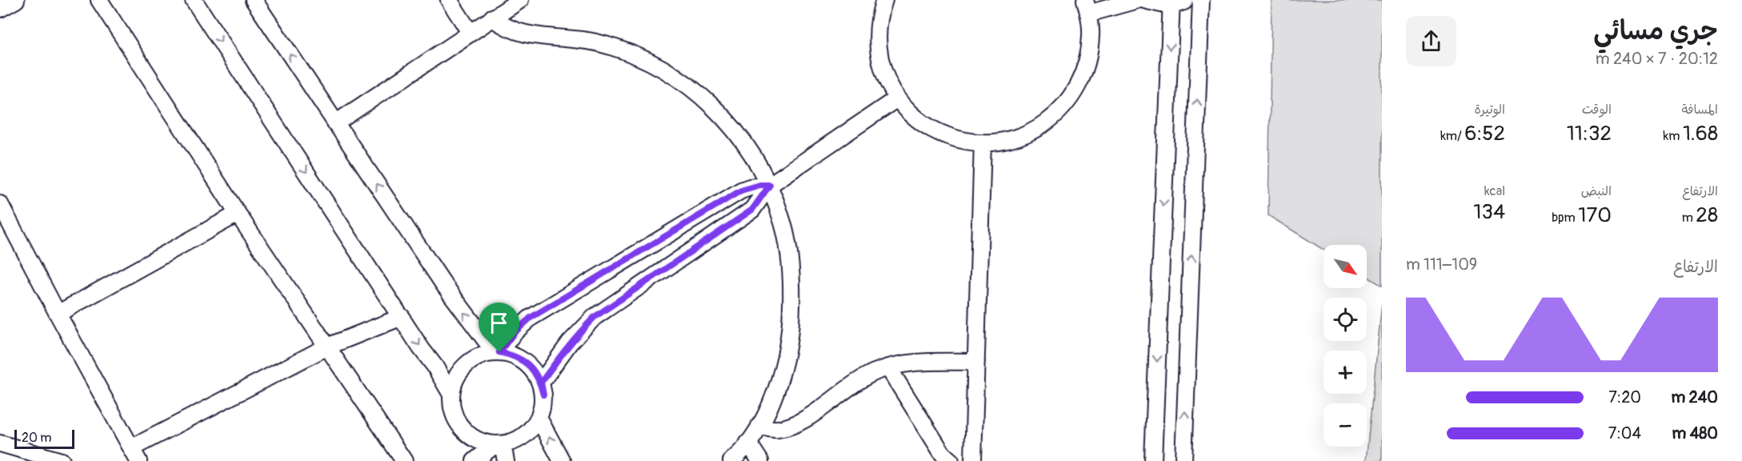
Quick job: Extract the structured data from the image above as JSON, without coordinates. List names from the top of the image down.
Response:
{
  "scale_bar": "20 m",
  "north": "bottom right",
  "page": {
    "heading": ["جري مسائي", "20:12 · 7 × 240 m"],
    "stats": [
      ["المسافة", "1.68 km"],
      ["الوقت", "11:32"],
      ["الوتيرة", "6:52 /km"],
      ["الارتفاع", "28 m"],
      ["النبض", "170 bpm"],
      ["kcal", "134"]
    ],
    "chart": ["الارتفاع", "109–111 m"],
    "map_buttons": ["+", "−"],
    "list": [
      {
        "name": "240 m",
        "note": "7:20"
      },
      {
        "name": "480 m",
        "note": "7:04"
      }
    ],
    "scale": "20 m"
  }
}
